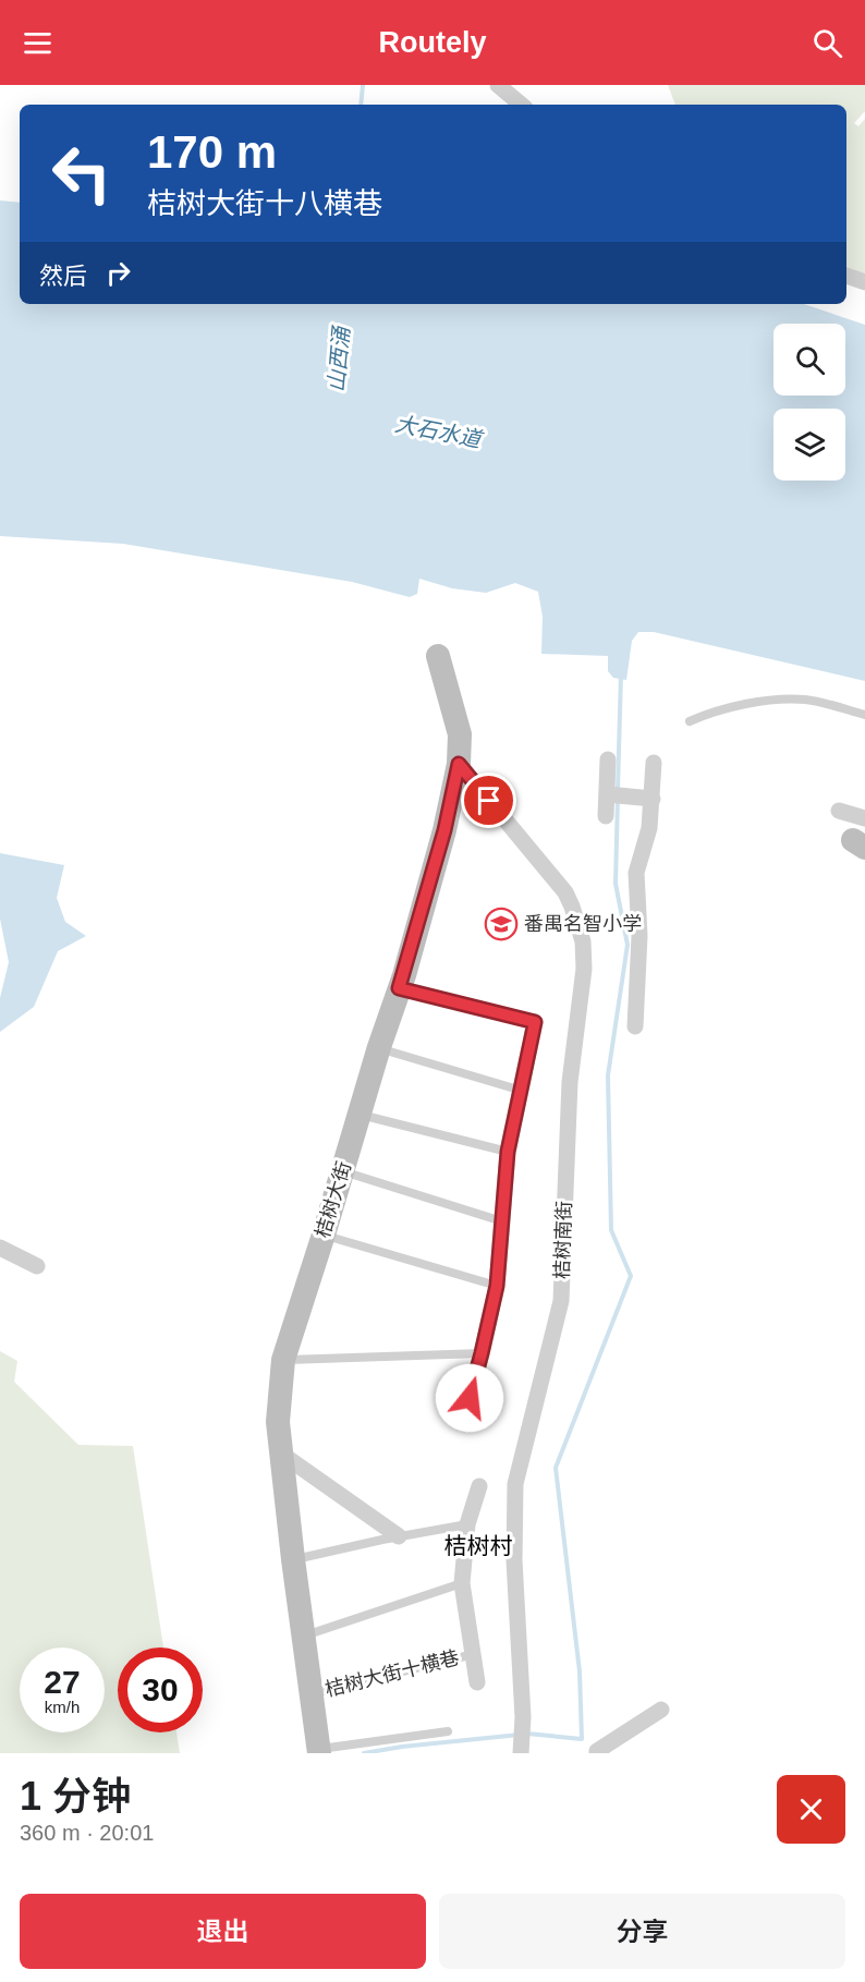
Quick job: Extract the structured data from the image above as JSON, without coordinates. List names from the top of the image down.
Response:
{
  "streets": {
    "street": ["桔树大街", "桔树南街"],
    "lane": ["桔树大街十横巷"]
  },
  "crossings": [
    ["桔树大街", "桔树南街"],
    ["桔树大街", "桔树大街十横巷"]
  ],
  "districts": ["桔树村"],
  "water": ["山西涌", "大石水道"],
  "places": {
    "school or university": ["番禺名智小学"]
  },
  "page": {
    "header": "Routely",
    "turn": ["170 m", "桔树大街十八横巷"],
    "then": "然后",
    "speed": "27 km/h",
    "limit": "30",
    "heading": ["1 分钟", "360 m · 20:01"],
    "buttons": ["退出", "分享"]
  }
}
